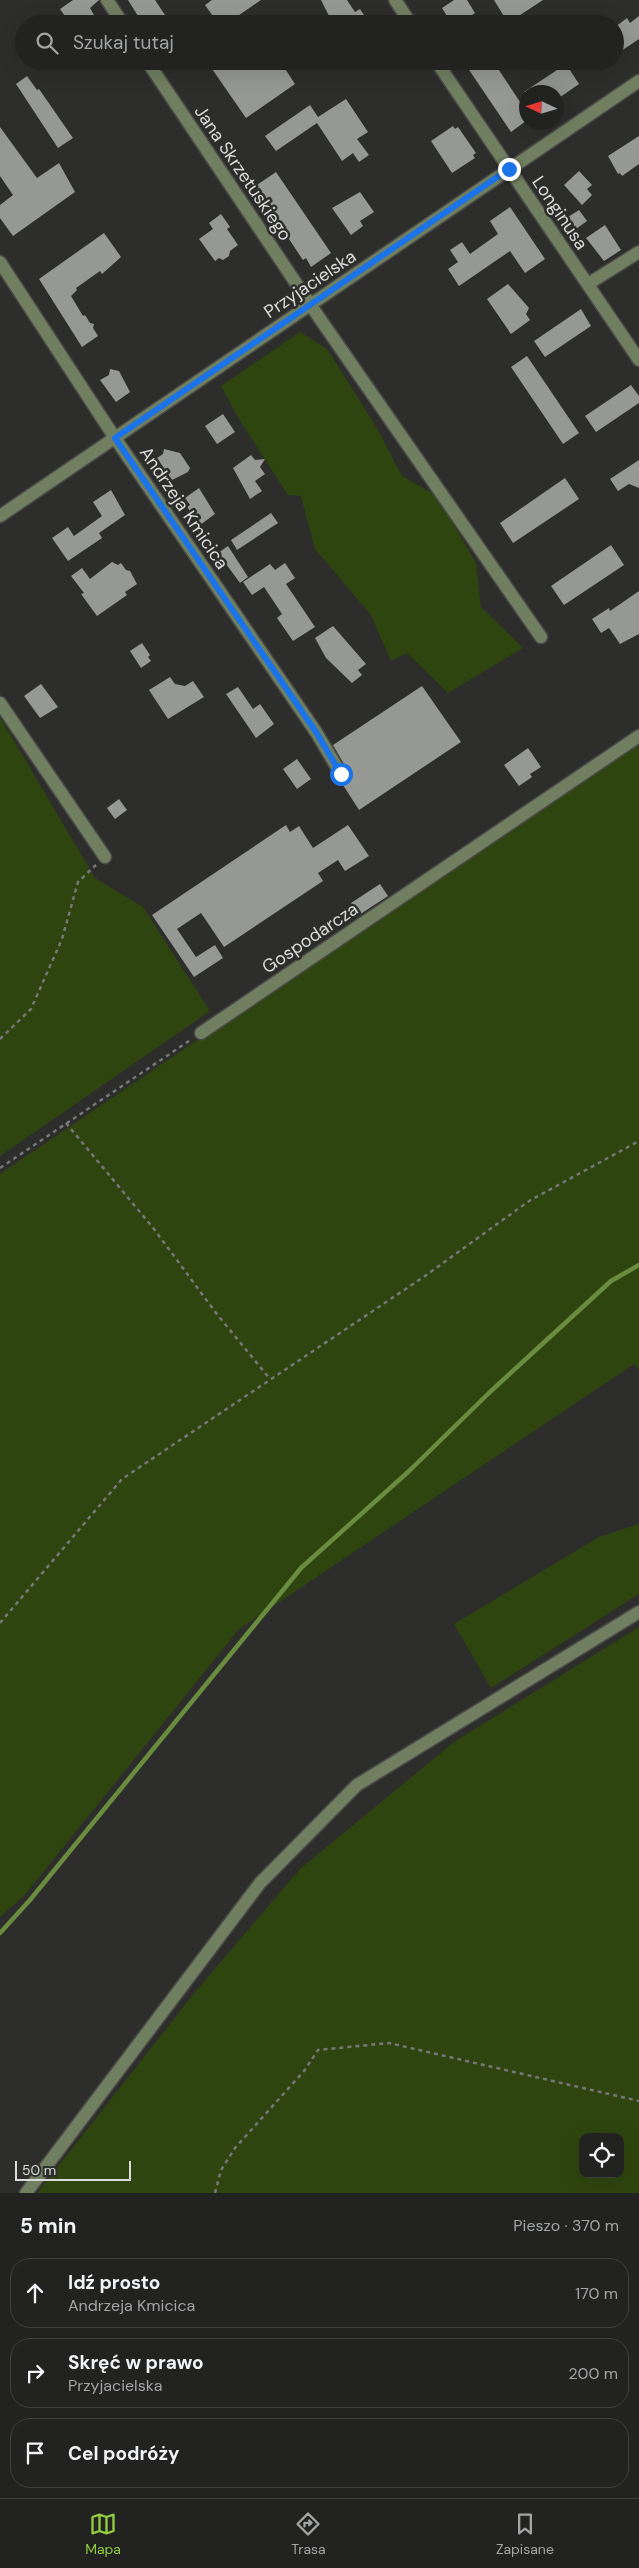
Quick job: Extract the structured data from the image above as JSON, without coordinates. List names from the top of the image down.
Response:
{
  "streets": {
    "street": [
      "Jana Skrzetuskiego",
      "Longinusa",
      "Przyjacielska",
      "Andrzeja Kmicica",
      "Gospodarcza"
    ]
  },
  "crossings": [
    ["Jana Skrzetuskiego", "Przyjacielska"],
    ["Longinusa", "Przyjacielska"],
    ["Przyjacielska", "Andrzeja Kmicica"]
  ],
  "scale_bar": "50 m",
  "north": "left",
  "page": {
    "search": "Szukaj tutaj",
    "scale": "50 m",
    "heading": ["5 min", "Pieszo · 370 m"],
    "list": [
      ["Idź prosto", "Andrzeja Kmicica", "170 m"],
      ["Skręć w prawo", "Przyjacielska", "200 m"],
      "Cel podróży"
    ],
    "nav": ["Mapa", "Trasa", "Zapisane"]
  }
}
